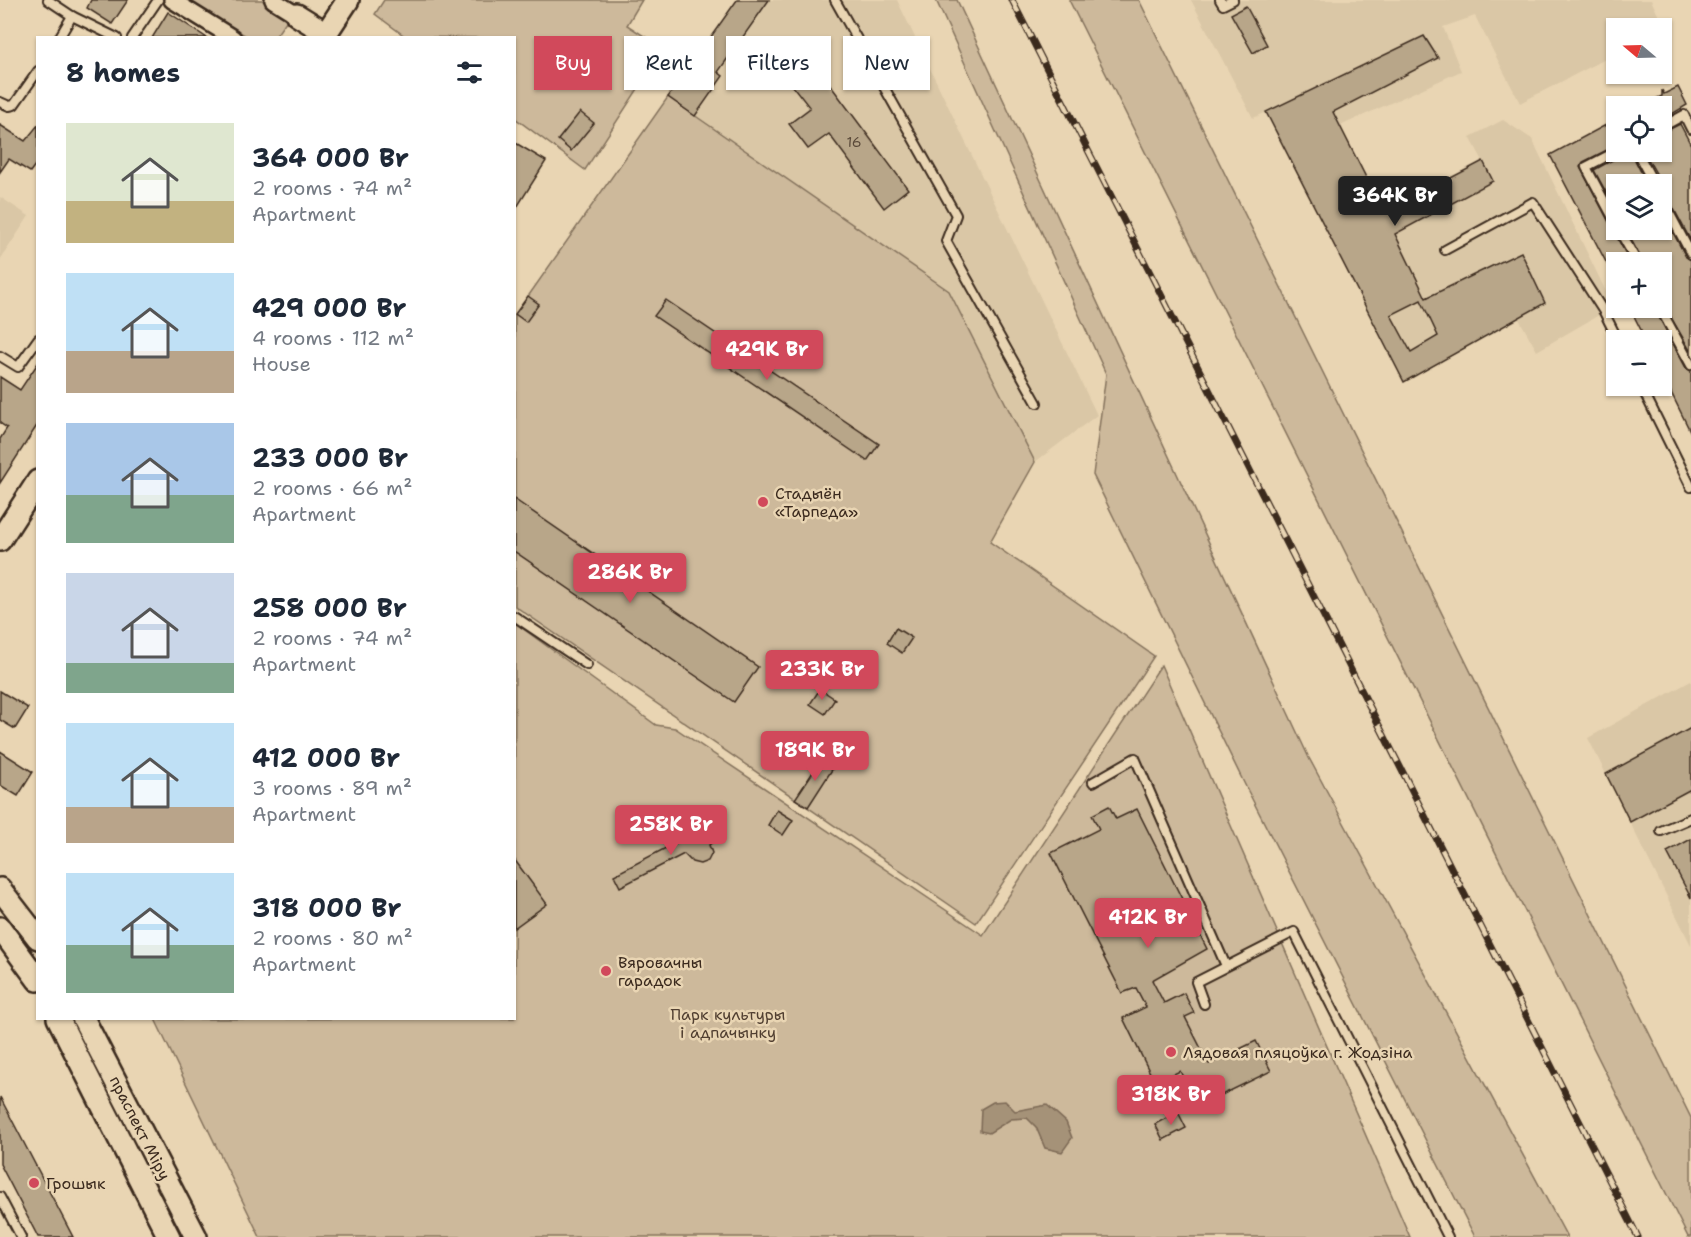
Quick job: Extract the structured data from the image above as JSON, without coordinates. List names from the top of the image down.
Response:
{
  "streets": {
    "main road": ["праспект Міру"]
  },
  "parks": ["Парк культуры і адпачынку"],
  "places": [
    "Стадыён «Тарпеда»",
    "Вяровачны гарадок",
    "Лядовая пляцоўка г. Жодзіна",
    "Грошык"
  ],
  "house_numbers": ["16"],
  "north": "left",
  "page": {
    "map_buttons": ["+", "−"],
    "chip": [
      "Buy",
      "Rent",
      "Filters",
      "New"
    ],
    "heading": "8 homes",
    "list": [
      {
        "name": "364 000 Br",
        "note": "2 rooms · 74 m² · Apartment"
      },
      {
        "name": "429 000 Br",
        "note": "4 rooms · 112 m² · House"
      },
      {
        "name": "233 000 Br",
        "note": "2 rooms · 66 m² · Apartment"
      },
      {
        "name": "258 000 Br",
        "note": "2 rooms · 74 m² · Apartment"
      },
      {
        "name": "412 000 Br",
        "note": "3 rooms · 89 m² · Apartment"
      },
      {
        "name": "318 000 Br",
        "note": "2 rooms · 80 m² · Apartment"
      }
    ],
    "price": [
      "364K Br",
      "429K Br",
      "286K Br",
      "233K Br",
      "189K Br",
      "258K Br",
      "412K Br",
      "318K Br"
    ]
  }
}
